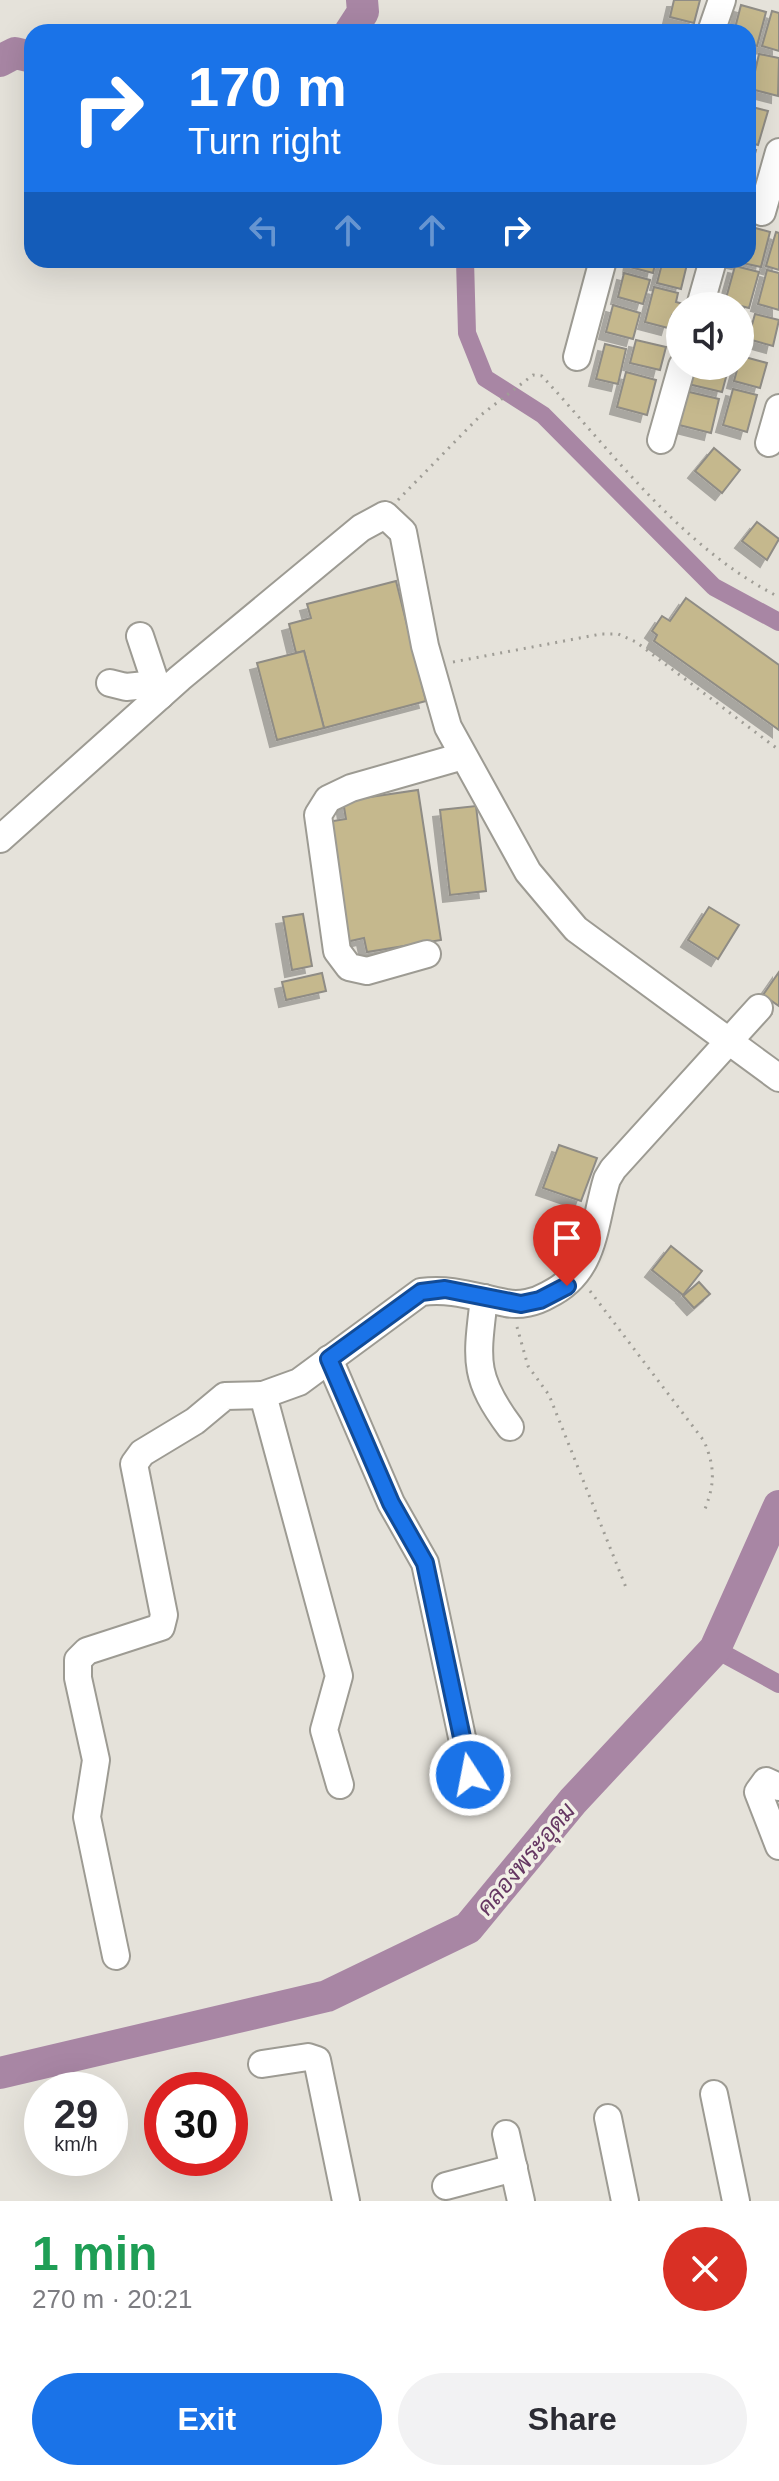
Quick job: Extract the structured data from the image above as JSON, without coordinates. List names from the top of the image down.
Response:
{
  "water": ["คลองพระอุดม"],
  "page": {
    "turn": ["170 m", "Turn right"],
    "speed": "29 km/h",
    "limit": "30",
    "heading": ["1 min", "270 m · 20:21"],
    "buttons": ["Exit", "Share"]
  }
}
